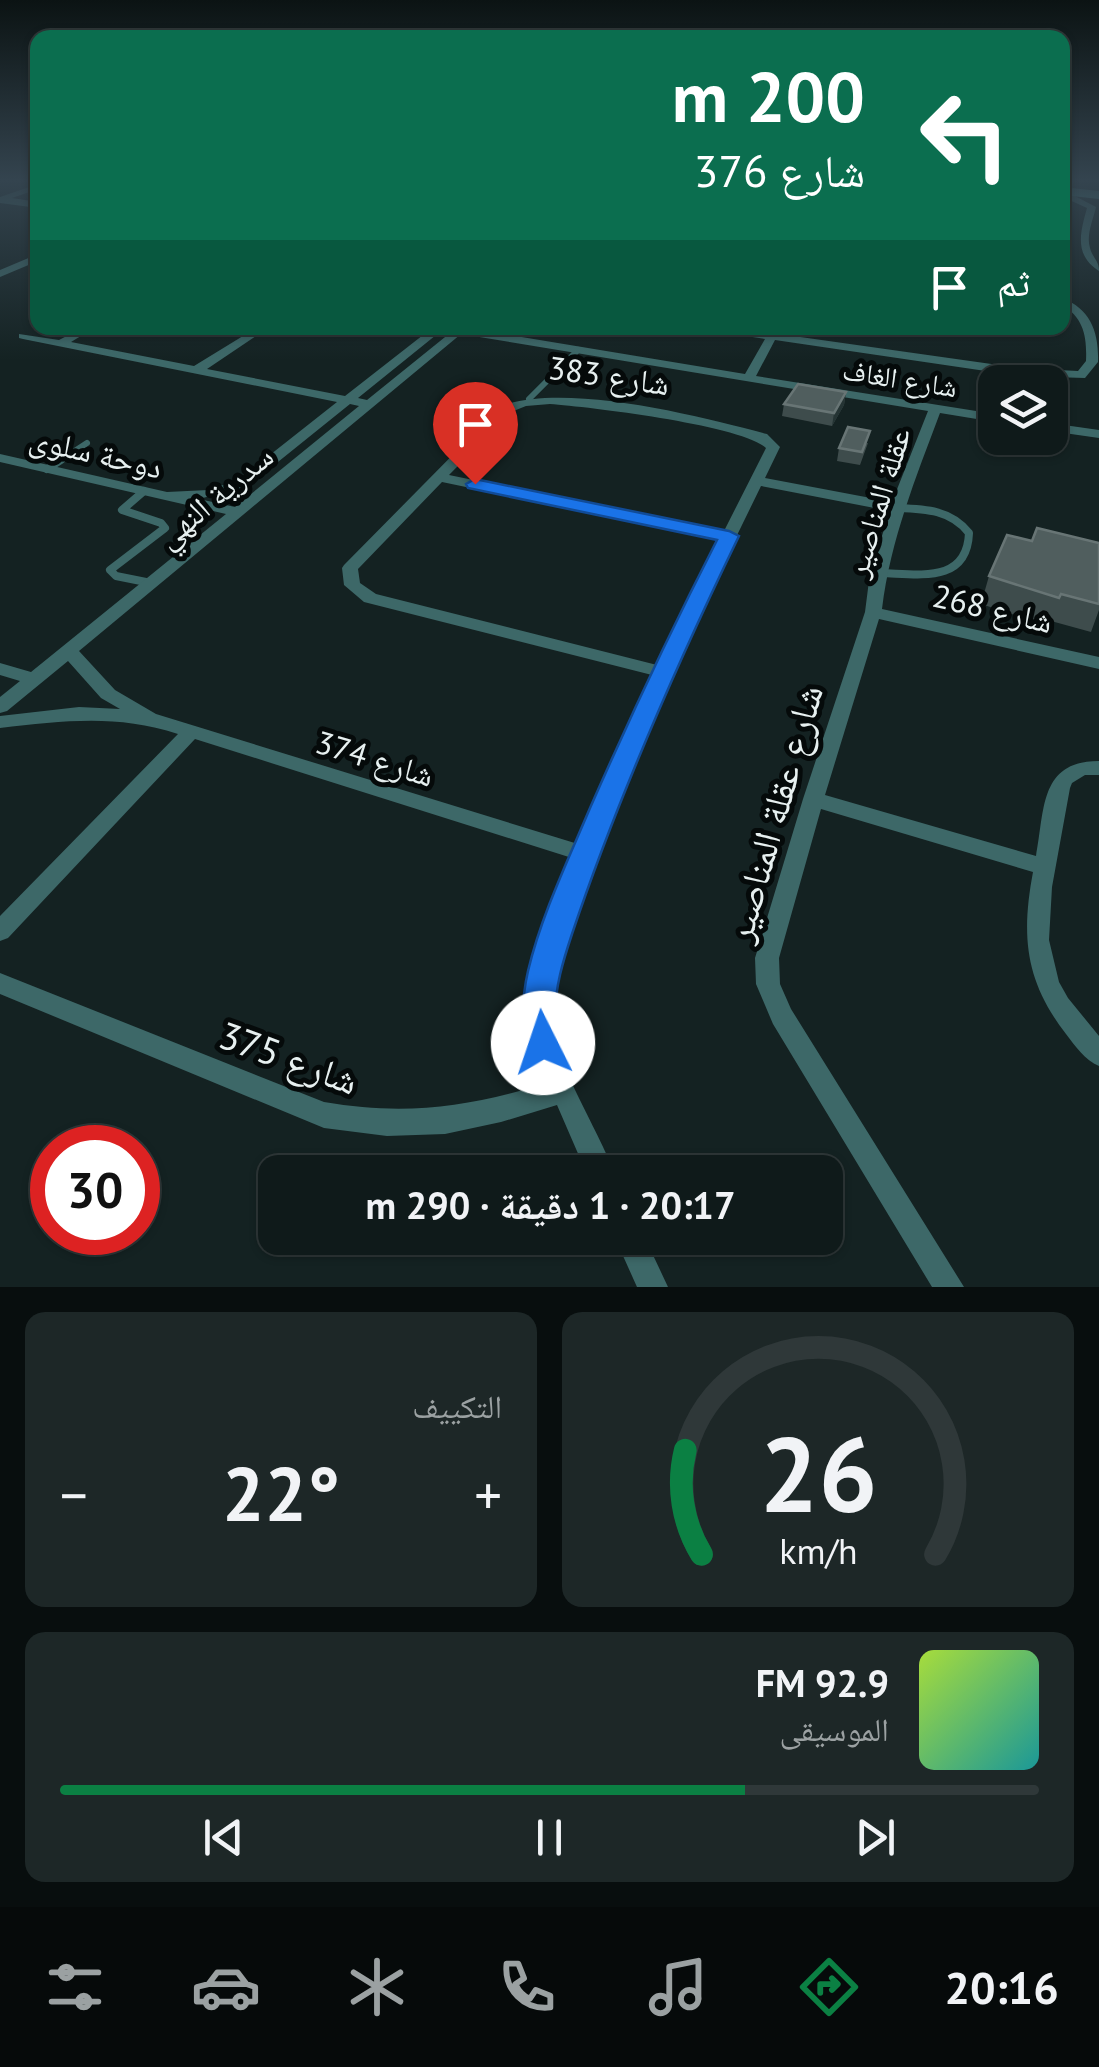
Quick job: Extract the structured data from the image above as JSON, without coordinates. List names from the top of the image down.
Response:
{
  "streets": {
    "street": [
      "شارع 383",
      "شارع الغاف",
      "دوحة سلوى",
      "سدرية النهي",
      "عقلة المناصير",
      "شارع 268",
      "شارع 374",
      "شارع عقلة المناصير",
      "شارع 375"
    ]
  },
  "crossings": [
    ["شارع 383", "شارع 374"],
    ["شارع 383", "شارع 375"],
    ["شارع الغاف", "عقلة المناصير"],
    ["دوحة سلوى", "سدرية النهي"],
    ["سدرية النهي", "شارع 374"],
    ["عقلة المناصير", "شارع 268"],
    ["عقلة المناصير", "شارع عقلة المناصير"],
    ["شارع 268", "شارع عقلة المناصير"]
  ],
  "page": {
    "turn": ["200 m", "شارع 376"],
    "then": "ثم",
    "limit": "30",
    "trip": "20:17 · 1 دقيقة · 290 m",
    "tile": "التكييف",
    "heat": ["−", "22°", "+"],
    "song": ["92.9 FM", "الموسيقى"],
    "tabs": "20:16",
    "gauge": ["26", "km/h"]
  }
}
